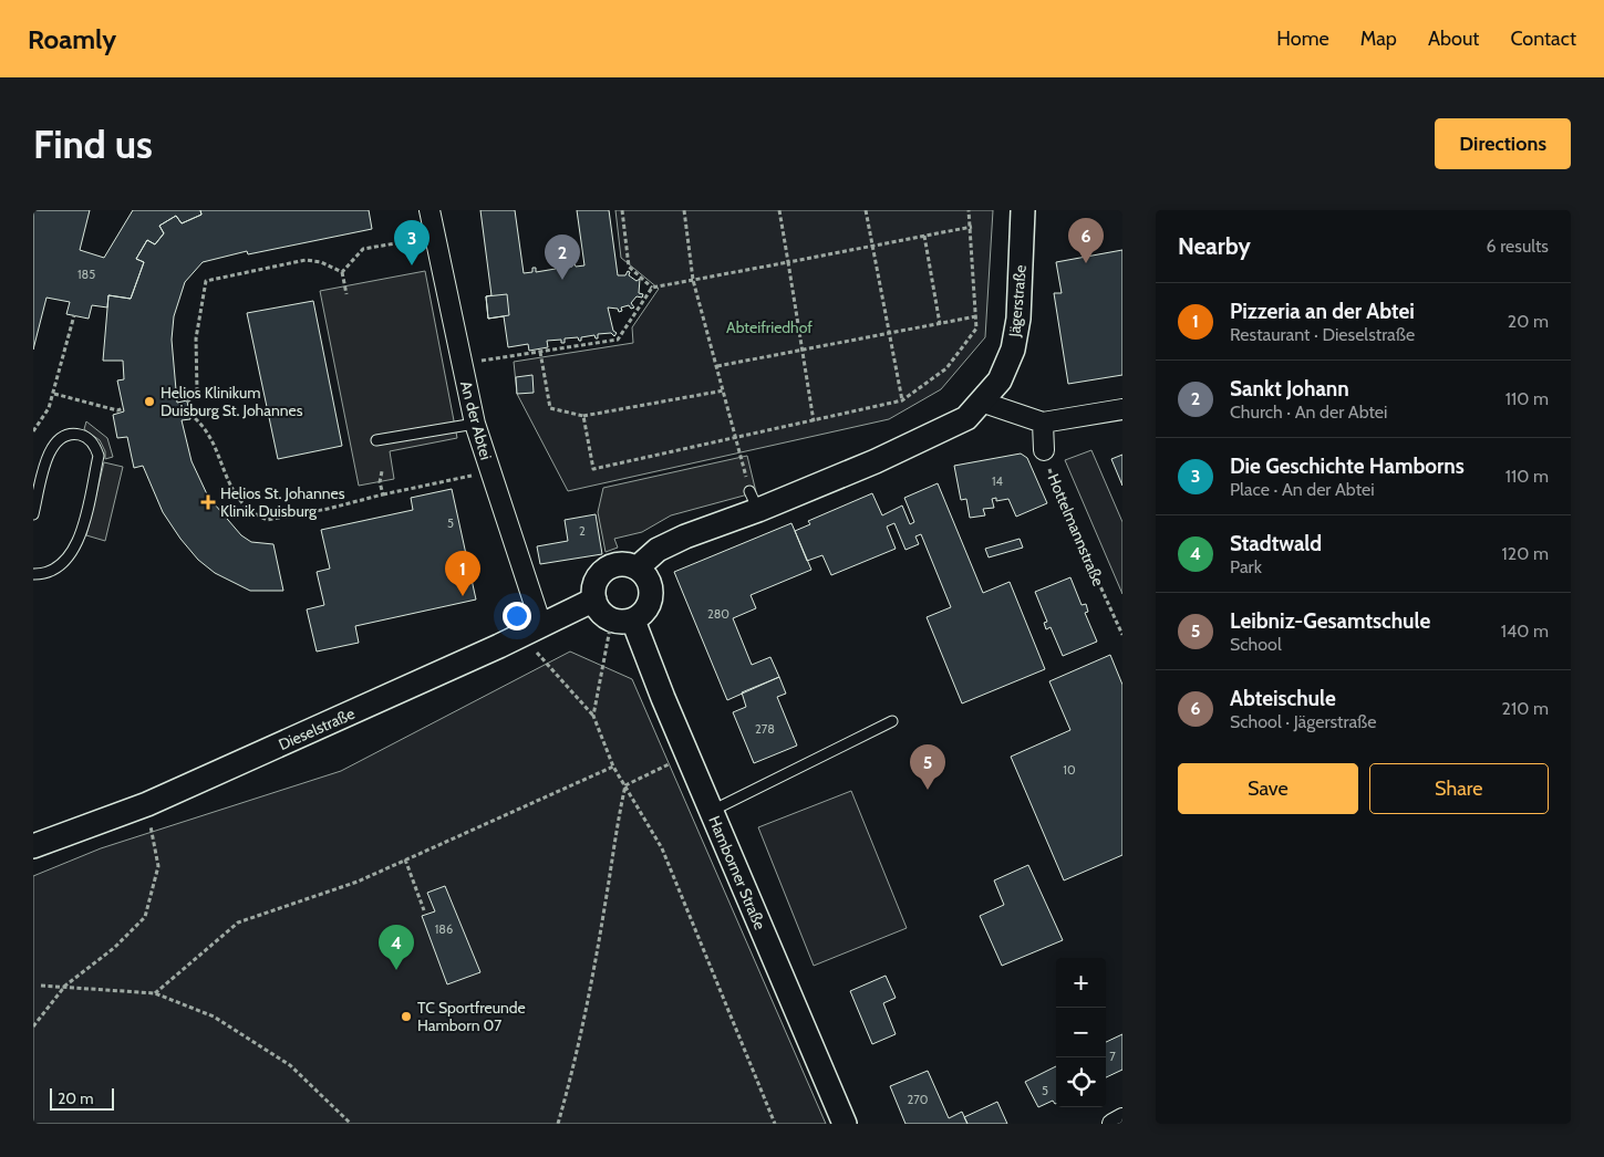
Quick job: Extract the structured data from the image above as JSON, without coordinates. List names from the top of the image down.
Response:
{
  "streets": {
    "street": [
      "Jägerstraße",
      "An der Abtei",
      "Dieselstraße",
      "Hamborner Straße"
    ],
    "path": ["Hottelmannstraße"]
  },
  "crossings": [
    ["Jägerstraße", "Dieselstraße"],
    ["Jägerstraße", "Hamborner Straße"],
    ["An der Abtei", "Dieselstraße"],
    ["Dieselstraße", "Hamborner Straße"]
  ],
  "parks": ["Abteifriedhof"],
  "places": {
    "other": ["Helios Klinikum Duisburg St. Johannes", "TC Sportfreunde Hamborn 07"],
    "health": ["Helios St. Johannes Klinik Duisburg"]
  },
  "house_numbers": [
    "185",
    "14",
    "5",
    "2",
    "280",
    "278",
    "10",
    "186",
    "7",
    "5",
    "270"
  ],
  "scale_bar": "20 m",
  "page": {
    "header": "Roamly",
    "nav": [
      "Home",
      "Map",
      "About",
      "Contact"
    ],
    "buttons": [
      "Directions",
      ["Save", "Share"]
    ],
    "title": "Find us",
    "heading": ["Nearby", "6 results"],
    "pins": [
      "6",
      "3",
      "2",
      "1",
      "5",
      "4"
    ],
    "list": [
      {
        "mark": "1",
        "name": "Pizzeria an der Abtei",
        "note": "Restaurant · Dieselstraße",
        "value": "20 m"
      },
      {
        "mark": "2",
        "name": "Sankt Johann",
        "note": "Church · An der Abtei",
        "value": "110 m"
      },
      {
        "mark": "3",
        "name": "Die Geschichte Hamborns",
        "note": "Place · An der Abtei",
        "value": "110 m"
      },
      {
        "mark": "4",
        "name": "Stadtwald",
        "note": "Park",
        "value": "120 m"
      },
      {
        "mark": "5",
        "name": "Leibniz-Gesamtschule",
        "note": "School",
        "value": "140 m"
      },
      {
        "mark": "6",
        "name": "Abteischule",
        "note": "School · Jägerstraße",
        "value": "210 m"
      }
    ],
    "map_buttons": ["+", "−"],
    "scale": "20 m"
  }
}
